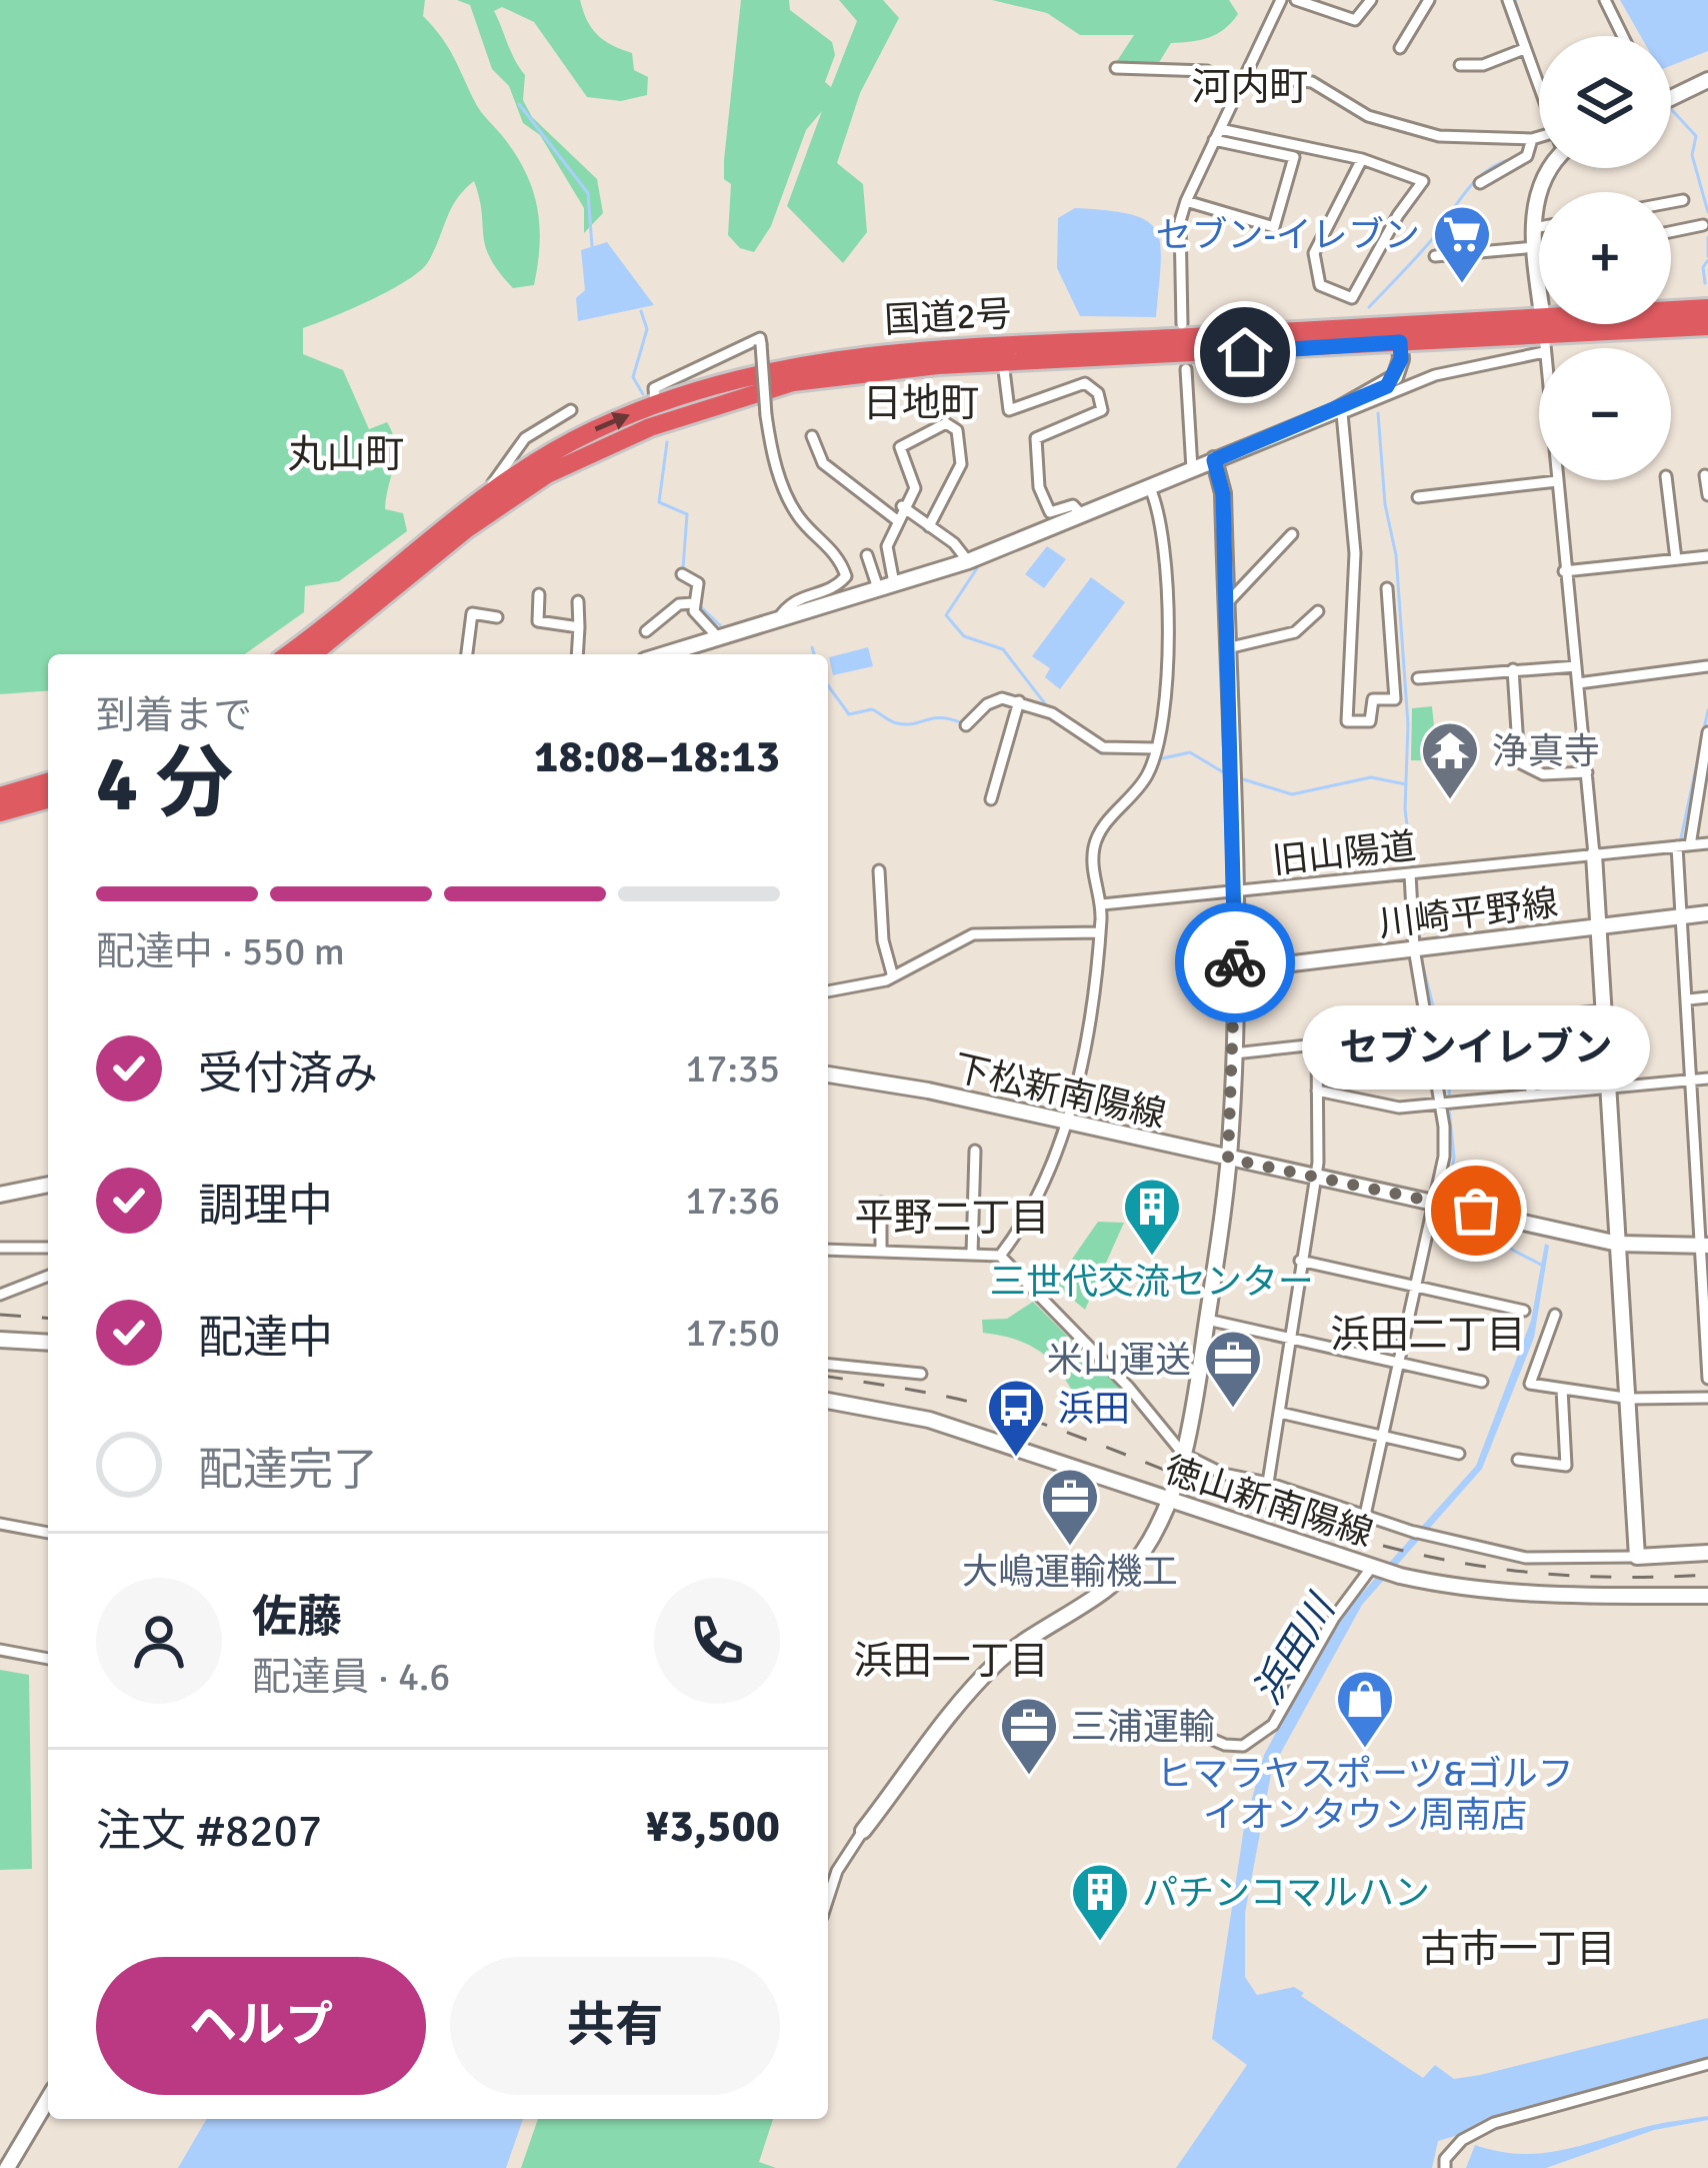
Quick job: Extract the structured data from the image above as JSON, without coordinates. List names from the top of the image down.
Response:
{
  "streets": {
    "highway": ["国道2号"],
    "street": [
      "旧山陽道",
      "川崎平野線",
      "下松新南陽線",
      "徳山新南陽線"
    ]
  },
  "districts": [
    "河内町",
    "日地町",
    "丸山町",
    "平野二丁目",
    "浜田二丁目",
    "浜田一丁目",
    "古市一丁目"
  ],
  "water": ["浜田川"],
  "places": {
    "supermarket": ["セブン-イレブン"],
    "temple": ["浄真寺"],
    "other": ["セブンイレブン"],
    "building": ["三世代交流センター", "パチンコマルハン"],
    "office": ["米山運送", "大嶋運輸機工", "三浦運輸"],
    "bus stop": ["浜田"],
    "shop": ["ヒマラヤスポーツ&ゴルフ イオンタウン周南店"]
  },
  "page": {
    "map_buttons": ["+", "−"],
    "heading": ["4 分", "到着まで", "18:08–18:13"],
    "panel": [
      "佐藤",
      "配達員 · 4.6",
      "注文 #8207",
      "¥3,500"
    ],
    "bar": "配達中 · 550 m",
    "list": [
      ["受付済み", "17:35"],
      ["調理中", "17:36"],
      ["配達中", "17:50"],
      "配達完了"
    ],
    "bubble": "セブンイレブン",
    "buttons": ["ヘルプ", "共有"]
  }
}
